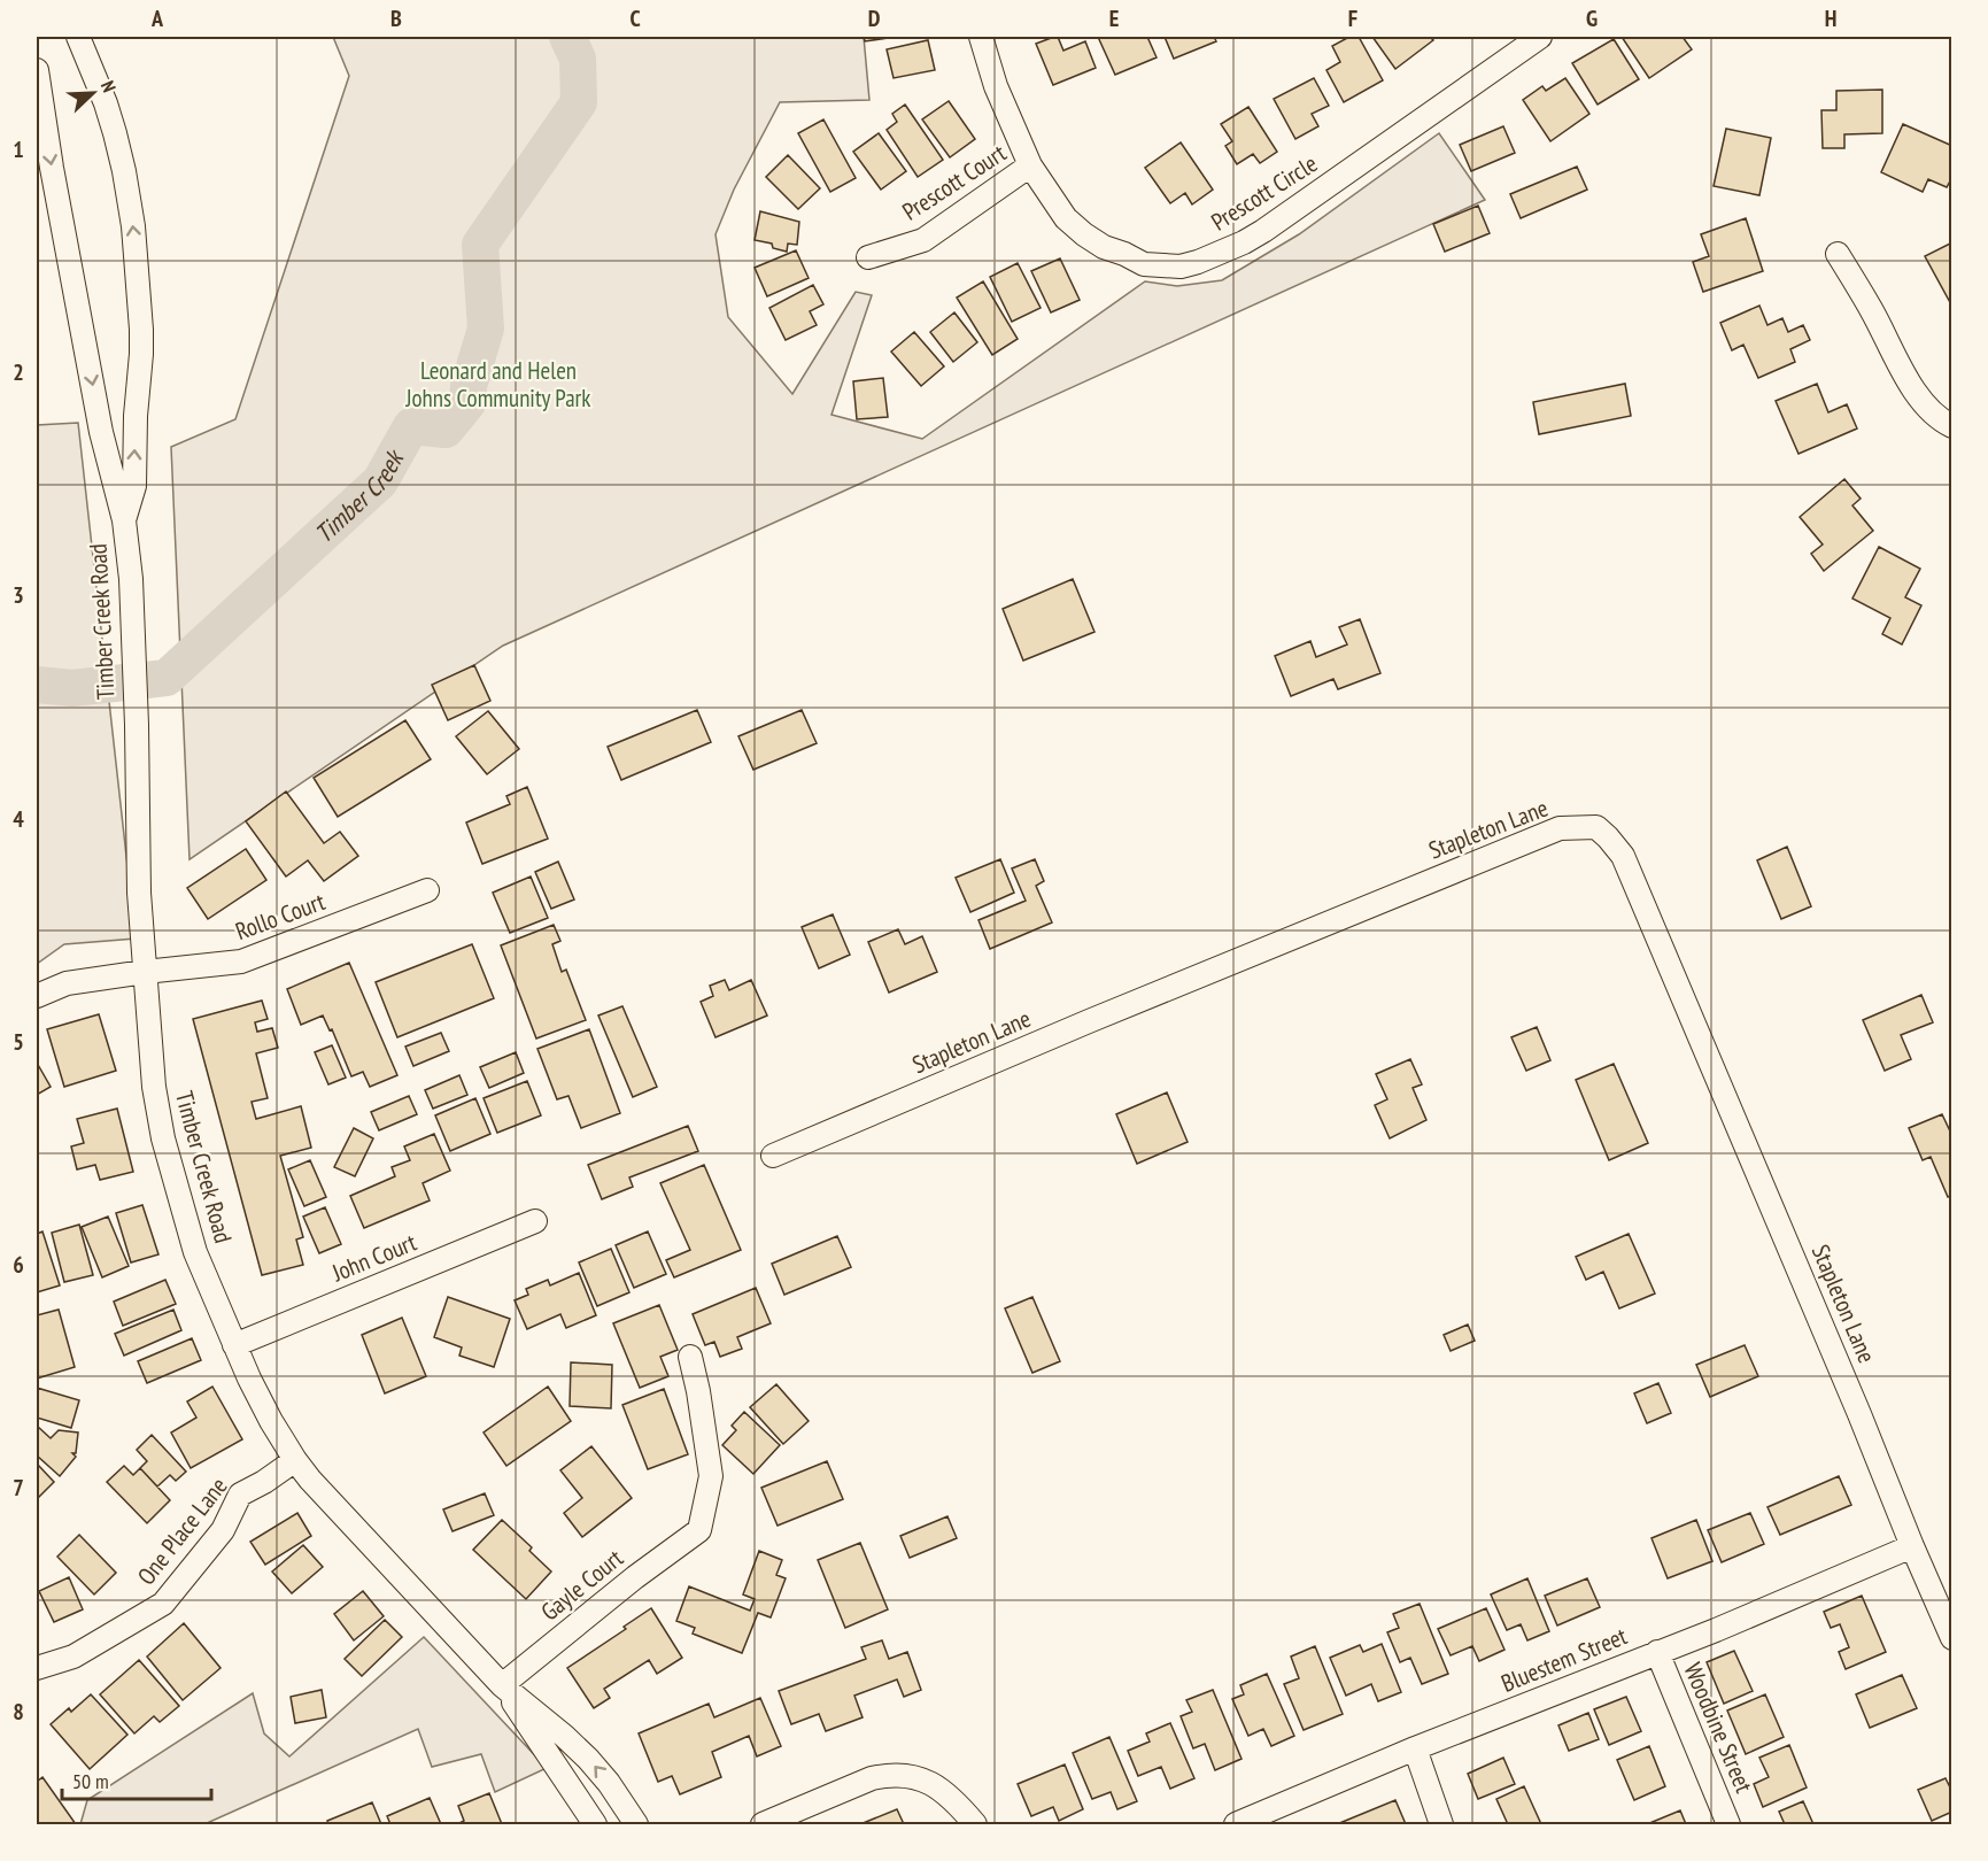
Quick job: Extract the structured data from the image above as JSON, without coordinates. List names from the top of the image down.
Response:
{
  "streets": {
    "street": [
      "Prescott Court",
      "Prescott Circle",
      "Timber Creek Road",
      "Stapleton Lane",
      "Rollo Court",
      "John Court",
      "One Place Lane",
      "Gayle Court",
      "Bluestem Street",
      "Woodbine Street"
    ]
  },
  "crossings": [
    ["Prescott Court", "Prescott Circle"],
    ["Timber Creek Road", "Rollo Court"],
    ["Timber Creek Road", "John Court"],
    ["Timber Creek Road", "One Place Lane"],
    ["Timber Creek Road", "Gayle Court"],
    ["Stapleton Lane", "Bluestem Street"],
    ["Bluestem Street", "Woodbine Street"]
  ],
  "water": ["Timber Creek"],
  "parks": ["Leonard and Helen Johns Community Park"],
  "scale_bar": "50 m",
  "north": "top right",
  "grid": {
    "columns": [
      "A",
      "B",
      "C",
      "D",
      "E",
      "F",
      "G",
      "H"
    ],
    "rows": [
      "1",
      "2",
      "3",
      "4",
      "5",
      "6",
      "7",
      "8"
    ]
  }
}
